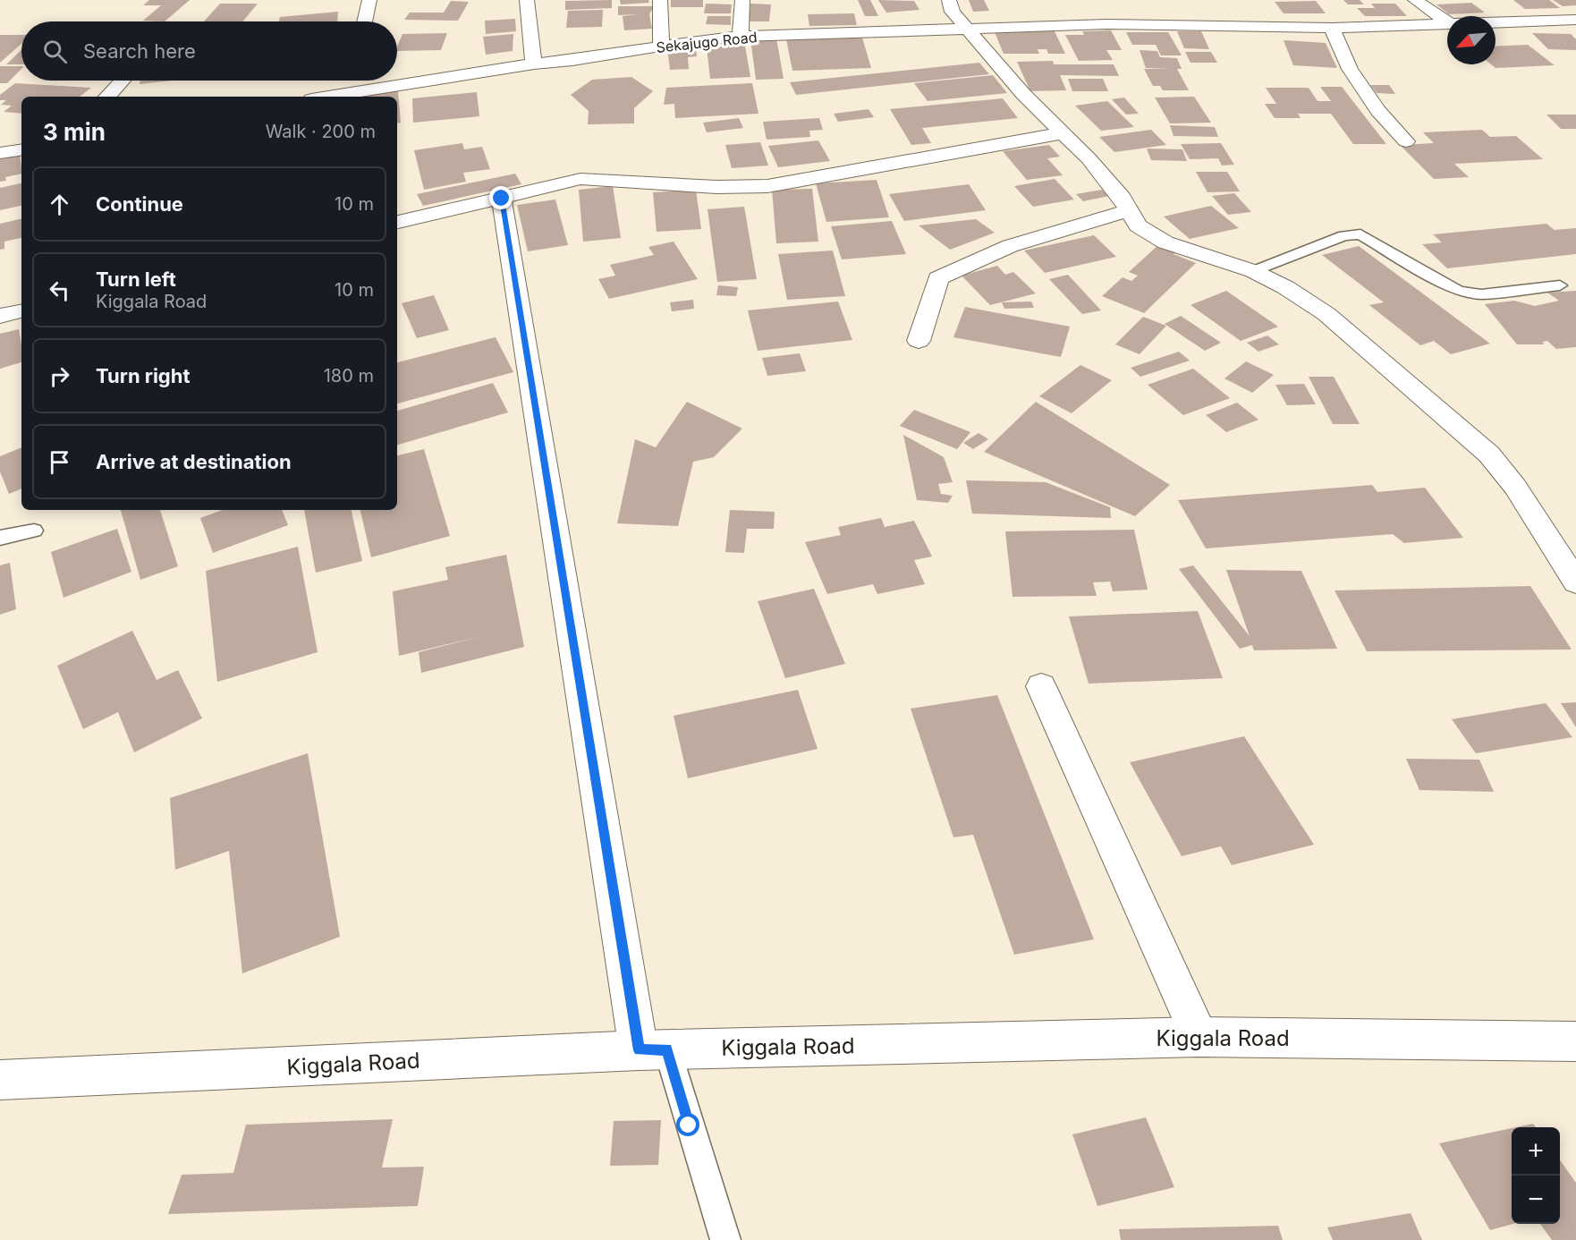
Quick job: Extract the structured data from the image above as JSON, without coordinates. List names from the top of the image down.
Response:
{
  "streets": {
    "street": ["Sekajugo Road", "Kiggala Road"]
  },
  "north": "bottom left",
  "page": {
    "search": "Search here",
    "heading": ["3 min", "Walk · 200 m"],
    "list": [
      ["Continue", "10 m"],
      ["Turn left", "Kiggala Road", "10 m"],
      ["Turn right", "180 m"],
      "Arrive at destination"
    ],
    "map_buttons": ["+", "−"]
  }
}
